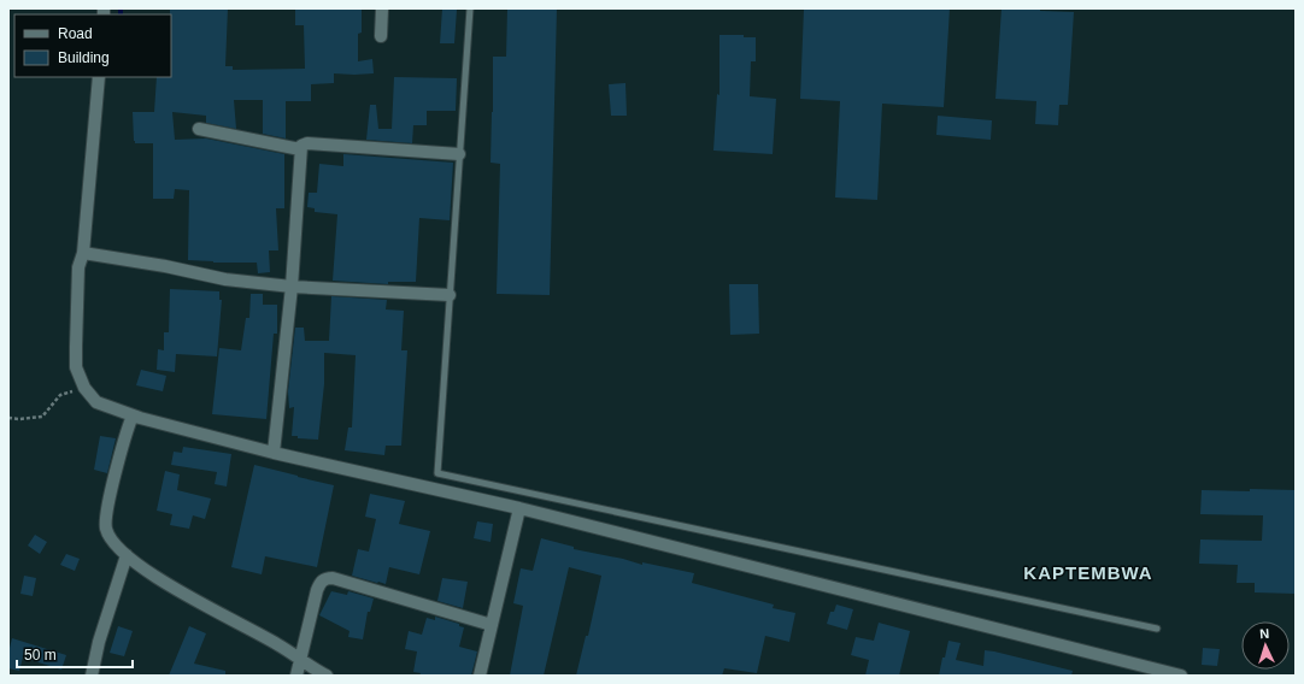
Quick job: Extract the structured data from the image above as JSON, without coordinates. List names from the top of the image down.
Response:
{
  "districts": ["KAPTEMBWA"],
  "legend": ["Road", "Building"],
  "scale_bar": "50 m",
  "north": "top"
}
